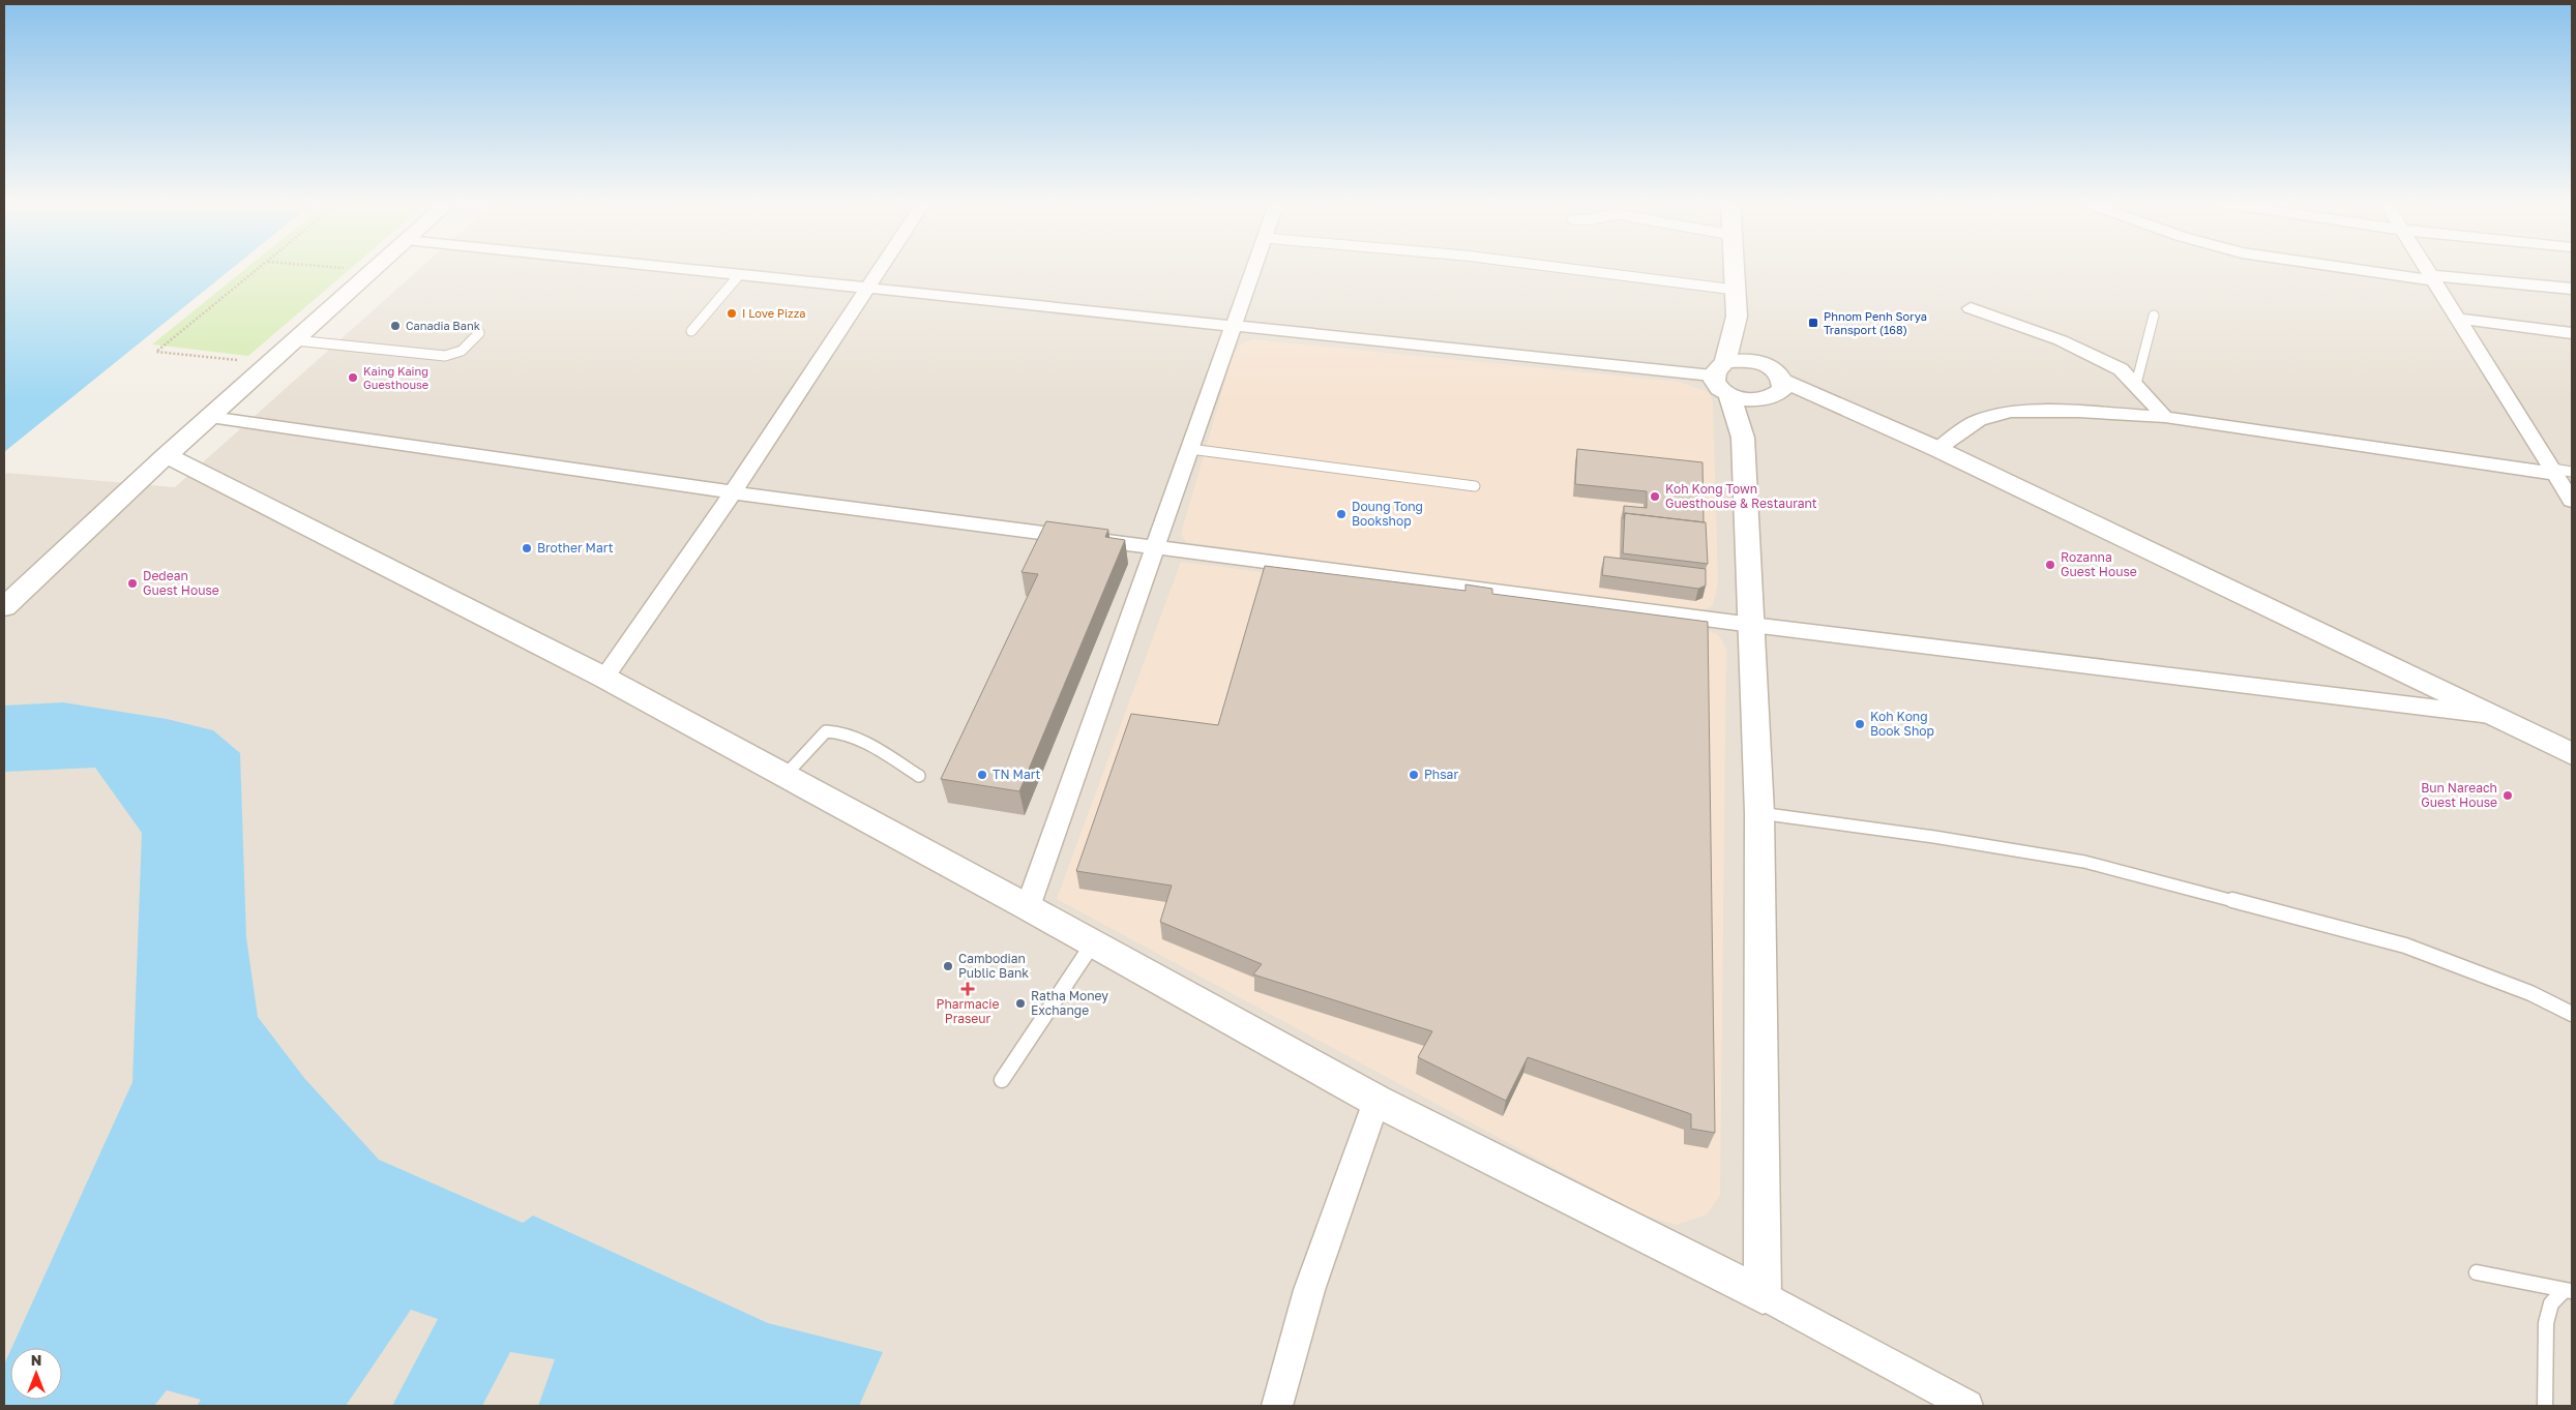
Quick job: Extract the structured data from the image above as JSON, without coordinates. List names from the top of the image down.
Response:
{
  "places": {
    "other": [
      "I Love Pizza",
      "Canadia Bank",
      "Kaing Kaing Guesthouse",
      "Koh Kong Town Guesthouse & Restaurant",
      "Doung Tong Bookshop",
      "Brother Mart",
      "Rozanna Guest House",
      "Dedean Guest House",
      "Koh Kong Book Shop",
      "TN Mart",
      "Phsar",
      "Bun Nareach Guest House",
      "Cambodian Public Bank",
      "Ratha Money Exchange"
    ],
    "transit": ["Phnom Penh Sorya Transport (168)"],
    "health": ["Pharmacie Praseur"]
  },
  "north": "top"
}
